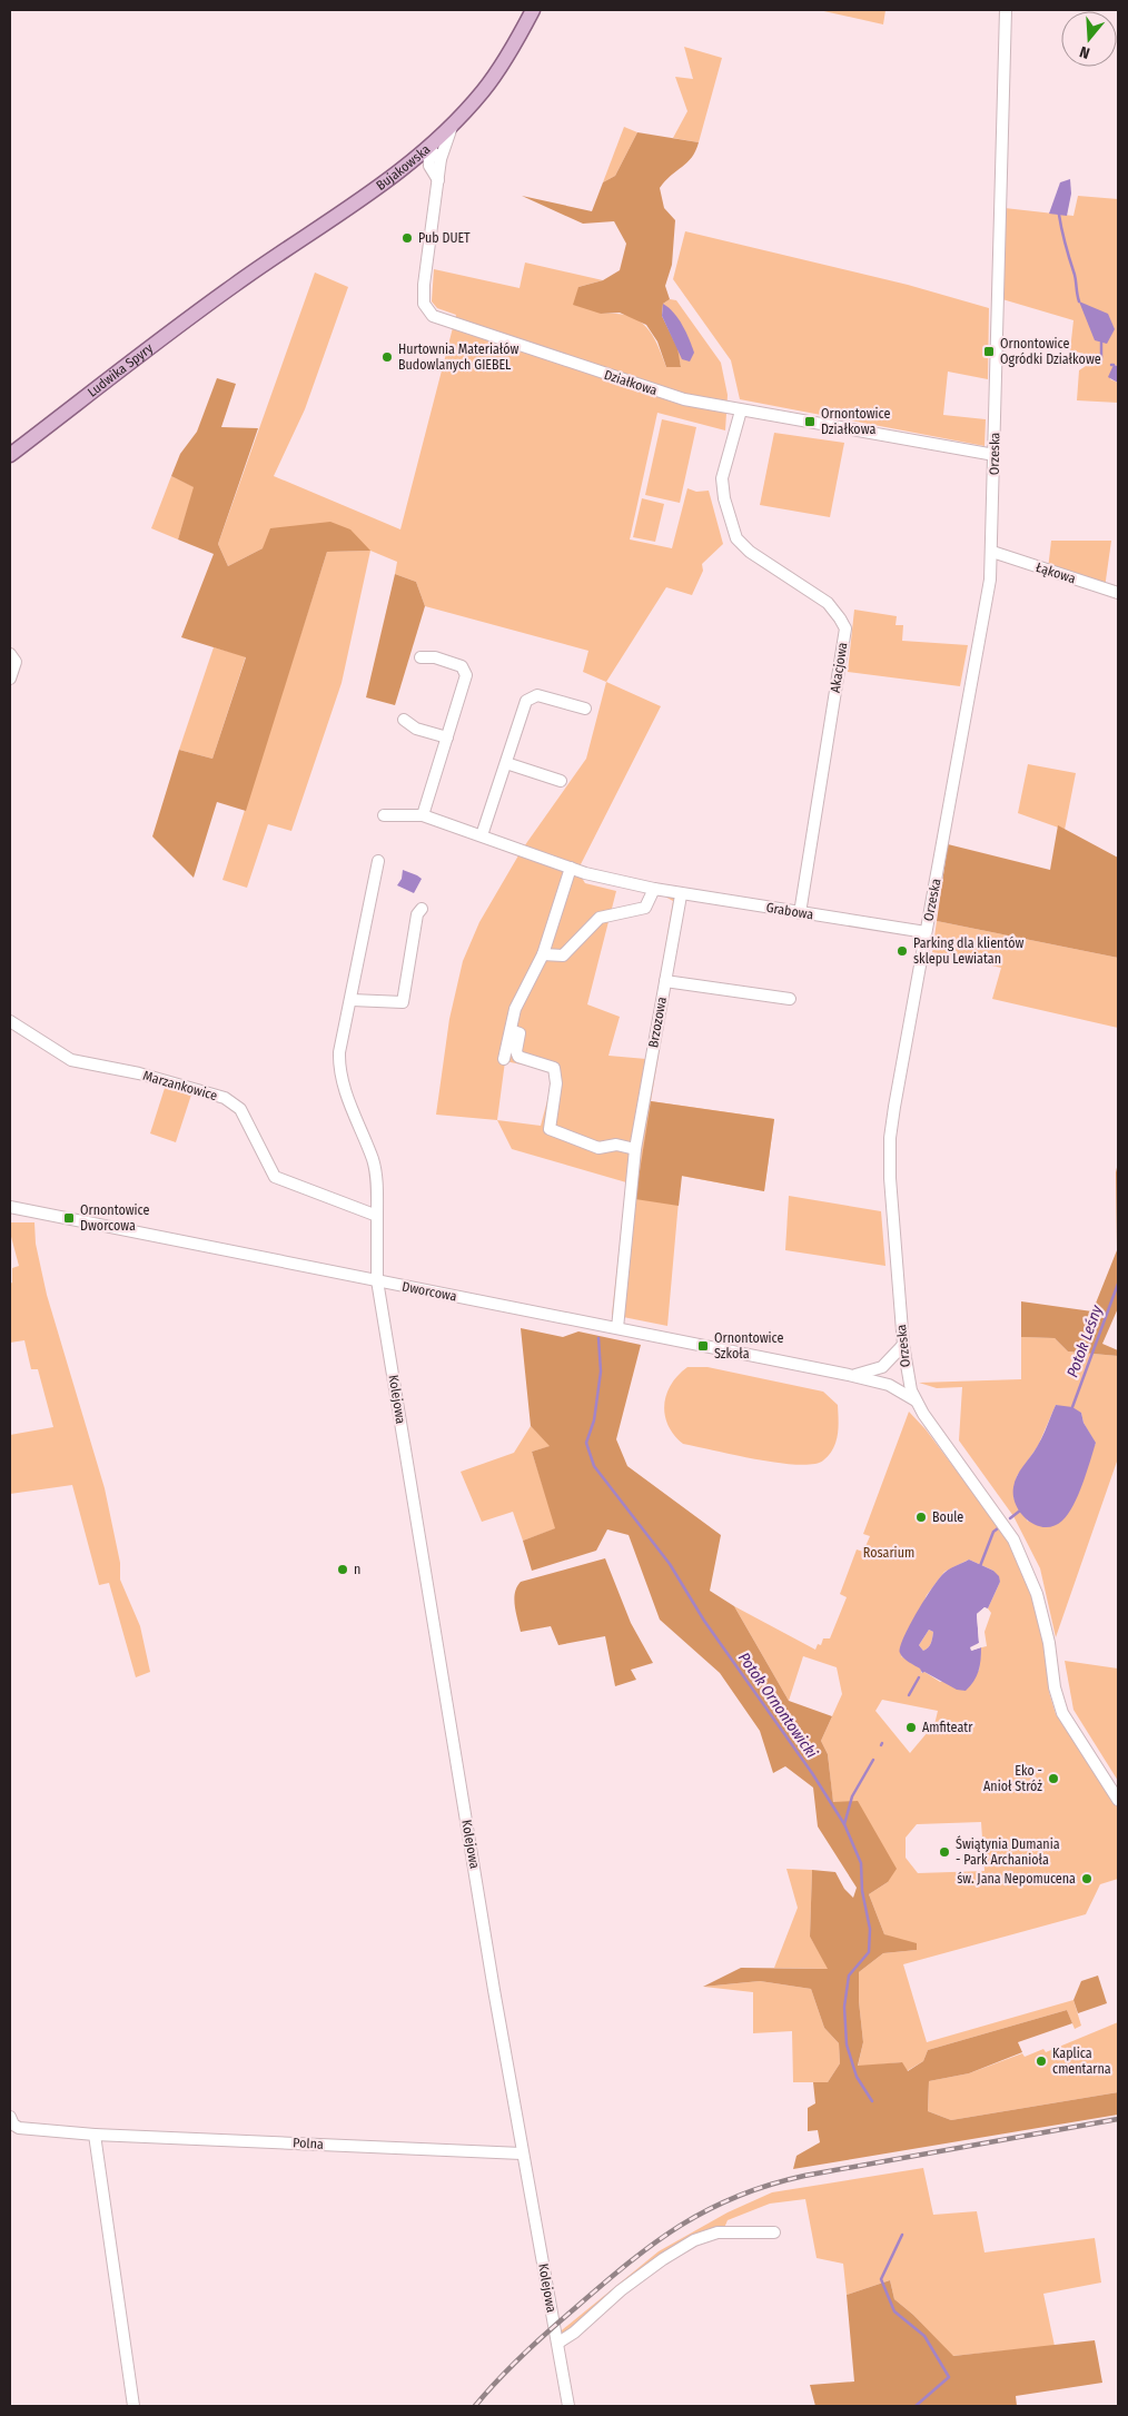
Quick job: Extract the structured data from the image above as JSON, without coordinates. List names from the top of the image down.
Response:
{
  "streets": {
    "main road": ["Bujakowska", "Ludwika Spyry"],
    "street": [
      "Działkowa",
      "Orzeska",
      "Łąkowa",
      "Akacjowa",
      "Grabowa",
      "Brzozowa",
      "Marzankowice",
      "Dworcowa",
      "Kolejowa",
      "Polna"
    ]
  },
  "crossings": [
    ["Bujakowska", "Ludwika Spyry"],
    ["Bujakowska", "Działkowa"],
    ["Działkowa", "Orzeska"],
    ["Działkowa", "Akacjowa"],
    ["Orzeska", "Łąkowa"],
    ["Orzeska", "Grabowa"],
    ["Orzeska", "Dworcowa"],
    ["Akacjowa", "Grabowa"],
    ["Grabowa", "Brzozowa"],
    ["Brzozowa", "Dworcowa"],
    ["Dworcowa", "Kolejowa"],
    ["Kolejowa", "Polna"]
  ],
  "water": ["Potok Leśny", "Potok Ornontowicki"],
  "parks": ["Rosarium"],
  "places": {
    "other": [
      "Pub DUET",
      "Hurtownia Materiałów Budowlanych GIEBEL",
      "Parking dla klientów sklepu Lewiatan",
      "Boule",
      "n",
      "Amfiteatr",
      "Eko - Anioł Stróż",
      "Świątynia Dumania - Park Archanioła",
      "św. Jana Nepomucena",
      "Kaplica cmentarna"
    ],
    "transit": [
      "Ornontowice Ogródki Działkowe",
      "Ornontowice Działkowa",
      "Ornontowice Dworcowa",
      "Ornontowice Szkoła"
    ]
  },
  "north": "bottom"
}
